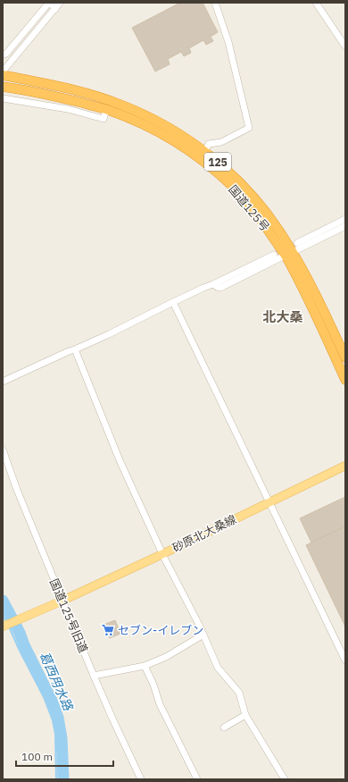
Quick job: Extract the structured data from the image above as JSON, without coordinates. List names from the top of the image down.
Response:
{
  "streets": {
    "highway": ["125", "国道125号"],
    "main road": ["砂原北大桑線"],
    "street": ["国道125号旧道"]
  },
  "crossings": [
    ["砂原北大桑線", "国道125号旧道"]
  ],
  "districts": ["北大桑"],
  "water": ["葛西用水路"],
  "places": {
    "supermarket": ["セブン-イレブン"]
  },
  "scale_bar": "100 m"
}
